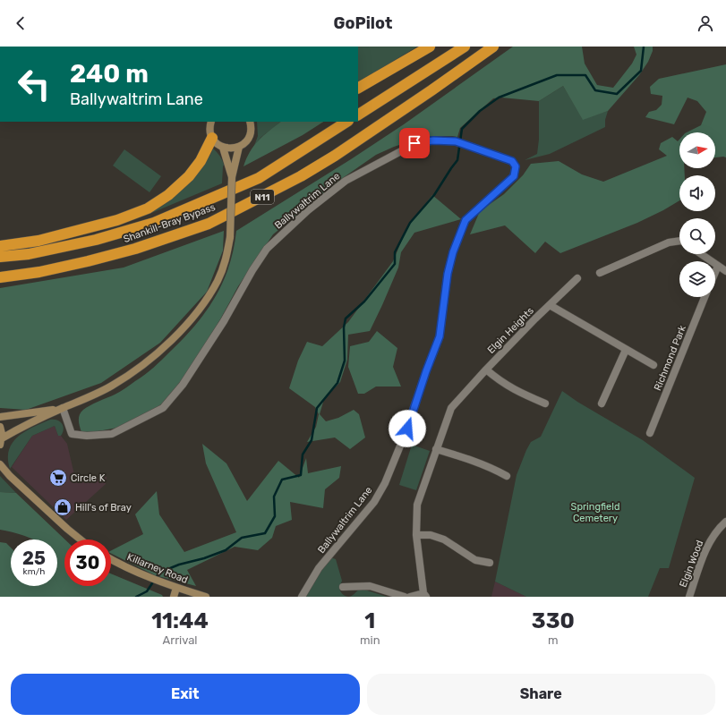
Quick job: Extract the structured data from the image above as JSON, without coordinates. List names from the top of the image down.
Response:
{
  "streets": {
    "highway": ["N11", "Shankill-Bray Bypass"],
    "main road": ["Killarney Road"],
    "street": [
      "Ballywaltrim Lane",
      "Elgin Heights",
      "Richmond Park",
      "Elgin Wood"
    ]
  },
  "crossings": [
    ["N11", "Shankill-Bray Bypass"]
  ],
  "parks": ["Springfield Cemetery"],
  "places": {
    "supermarket": ["Circle K"],
    "shop": ["Hill's of Bray"]
  },
  "north": "right",
  "page": {
    "header": "GoPilot",
    "turn": ["240 m", "Ballywaltrim Lane"],
    "speed": "25 km/h",
    "limit": "30",
    "eta": [
      "11:44",
      "Arrival",
      "1",
      "min",
      "330",
      "m"
    ],
    "buttons": ["Exit", "Share"]
  }
}
